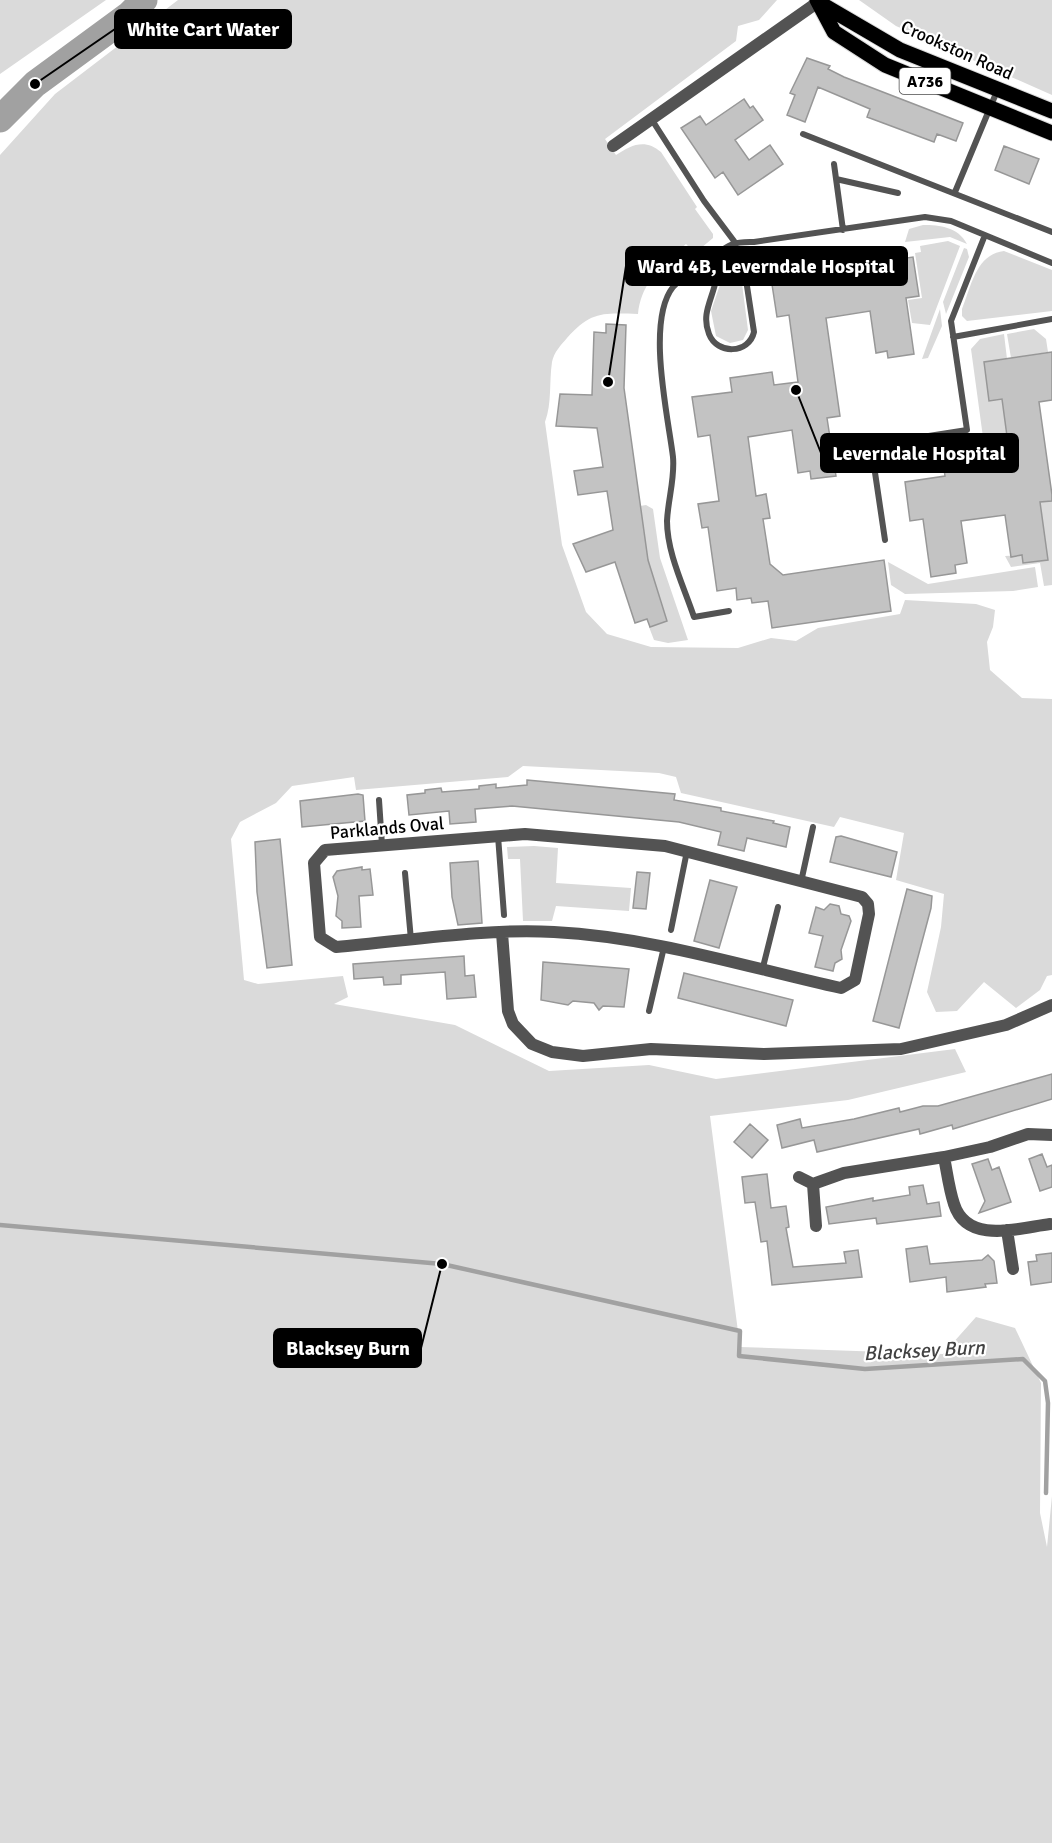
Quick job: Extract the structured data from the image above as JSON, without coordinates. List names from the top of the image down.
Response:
{
  "streets": {
    "main road": ["Crookston Road", "A736"],
    "street": ["Parklands Oval"]
  },
  "crossings": [
    ["Crookston Road", "A736"]
  ],
  "water": ["Blacksey Burn"],
  "places": [
    "White Cart Water",
    "Ward 4B, Leverndale Hospital",
    "Leverndale Hospital",
    "Blacksey Burn"
  ]
}
